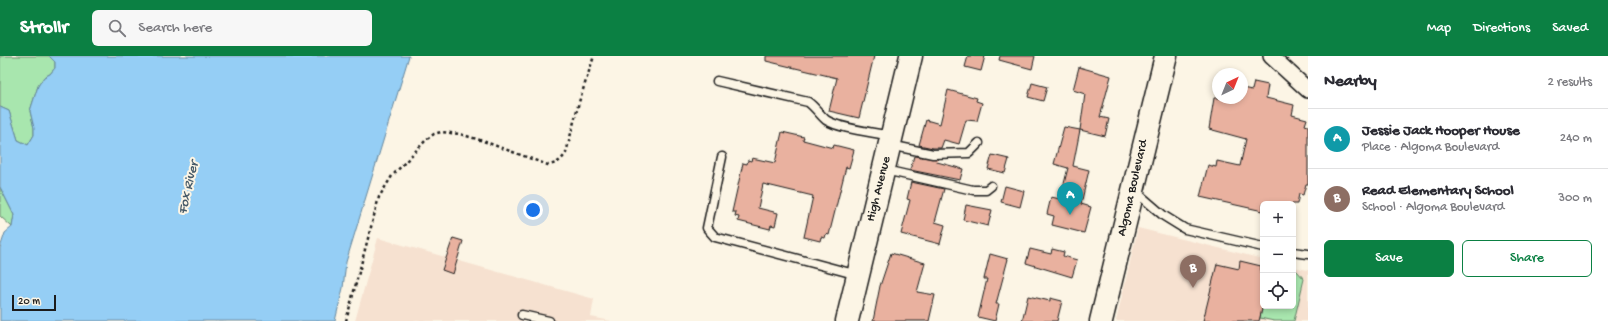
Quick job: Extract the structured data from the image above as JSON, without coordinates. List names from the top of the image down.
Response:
{
  "streets": {
    "main road": ["Algoma Boulevard", "High Avenue"]
  },
  "water": ["Fox River"],
  "scale_bar": "20 m",
  "north": "top right",
  "page": {
    "header": "Strollr",
    "search": "Search here",
    "nav": ["Map", "Directions", "Saved"],
    "heading": ["Nearby", "2 results"],
    "list": [
      {
        "mark": "A",
        "name": "Jessie Jack Hooper House",
        "note": "Place · Algoma Boulevard",
        "value": "240 m"
      },
      {
        "mark": "B",
        "name": "Read Elementary School",
        "note": "School · Algoma Boulevard",
        "value": "300 m"
      }
    ],
    "pins": ["A", "B"],
    "map_buttons": ["+", "−"],
    "buttons": ["Save", "Share"],
    "scale": "20 m"
  }
}
